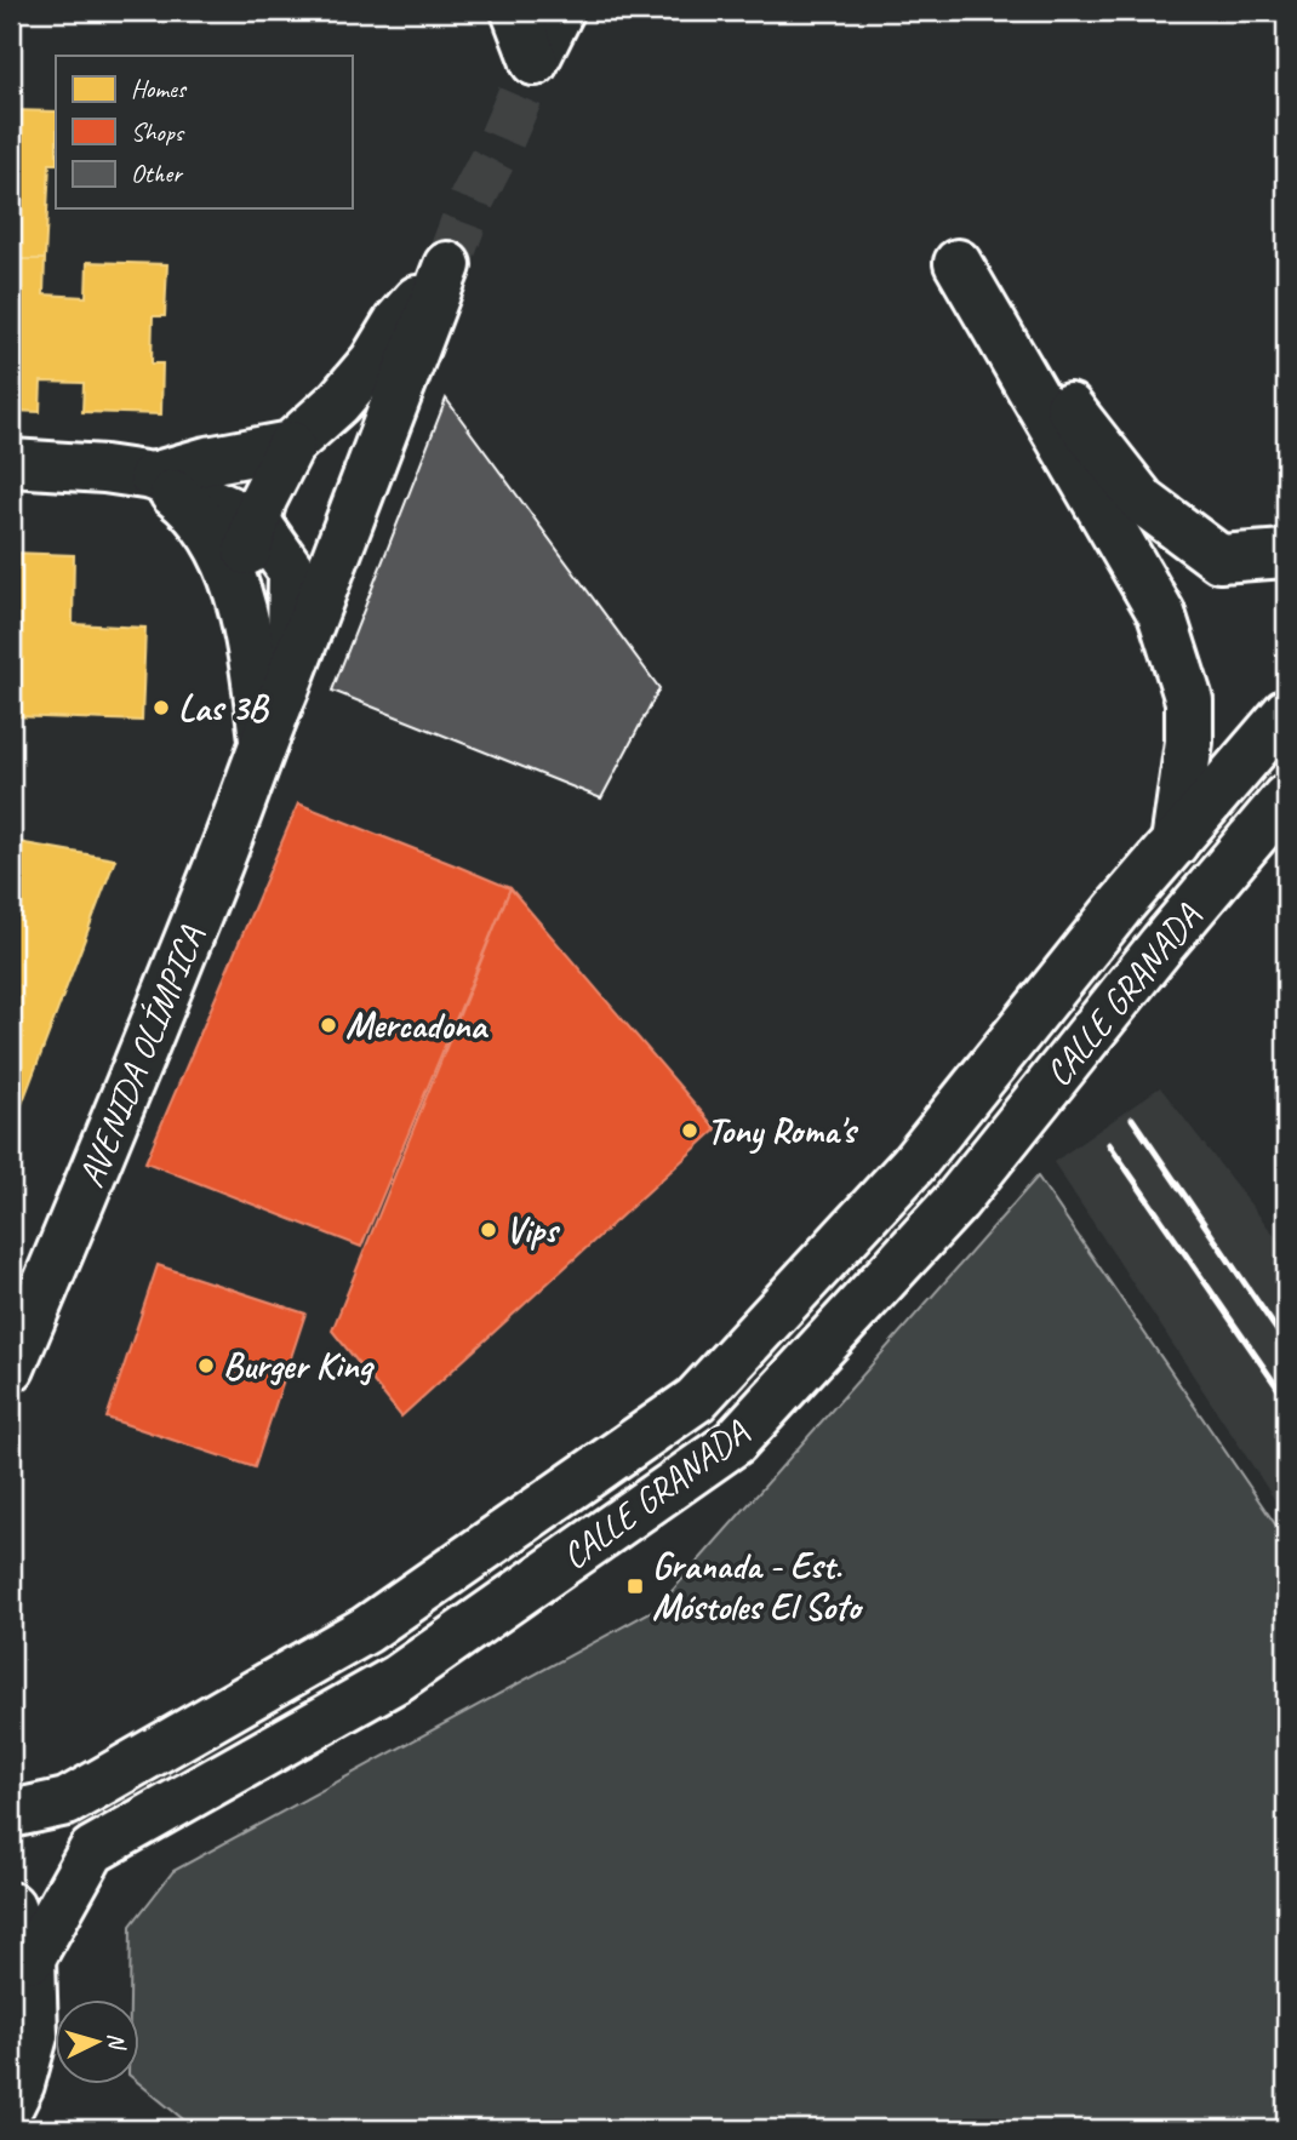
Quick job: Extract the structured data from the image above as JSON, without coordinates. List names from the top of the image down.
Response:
{
  "streets": {
    "street": ["CALLE GRANADA", "AVENIDA OLÍMPICA"]
  },
  "places": {
    "other": [
      "Las 3B",
      "Mercadona",
      "Tony Roma's",
      "Vips",
      "Burger King"
    ],
    "transit": ["Granada - Est. Móstoles El Soto"]
  },
  "legend": ["Homes", "Shops", "Other"],
  "north": "right"
}
